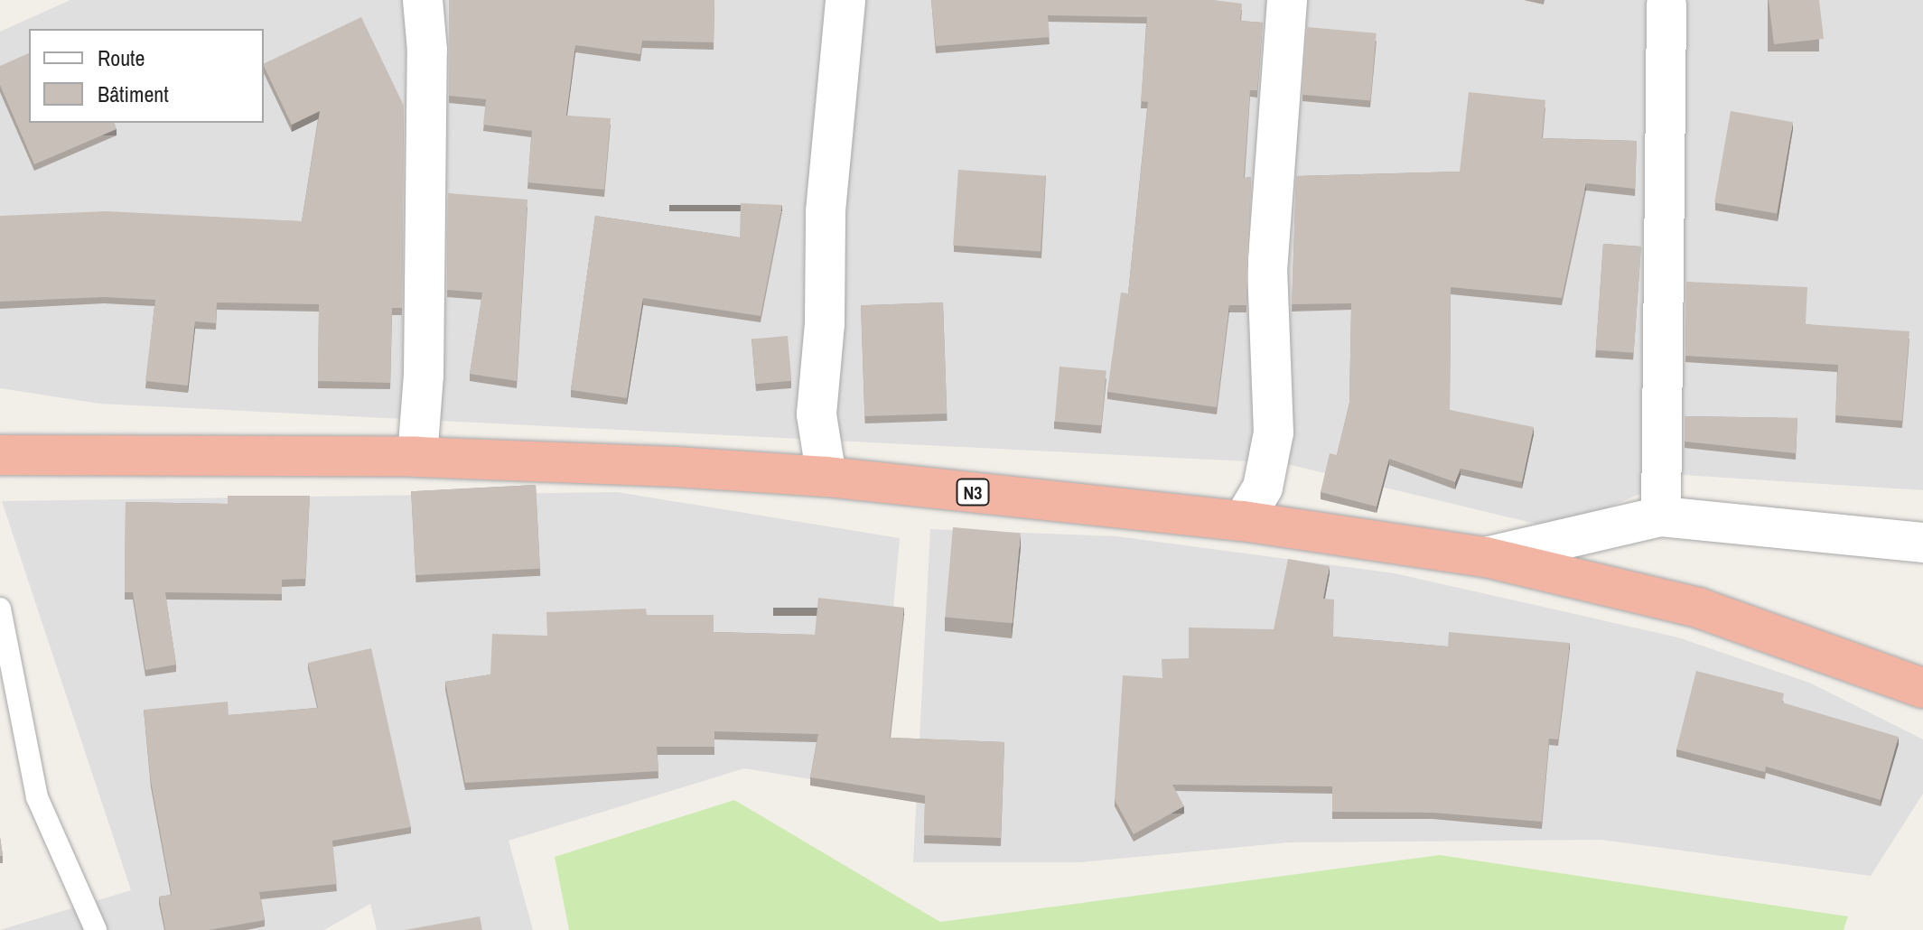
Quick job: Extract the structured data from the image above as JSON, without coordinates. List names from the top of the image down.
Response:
{
  "streets": {
    "highway": ["N3"]
  },
  "legend": ["Route", "Bâtiment"]
}
